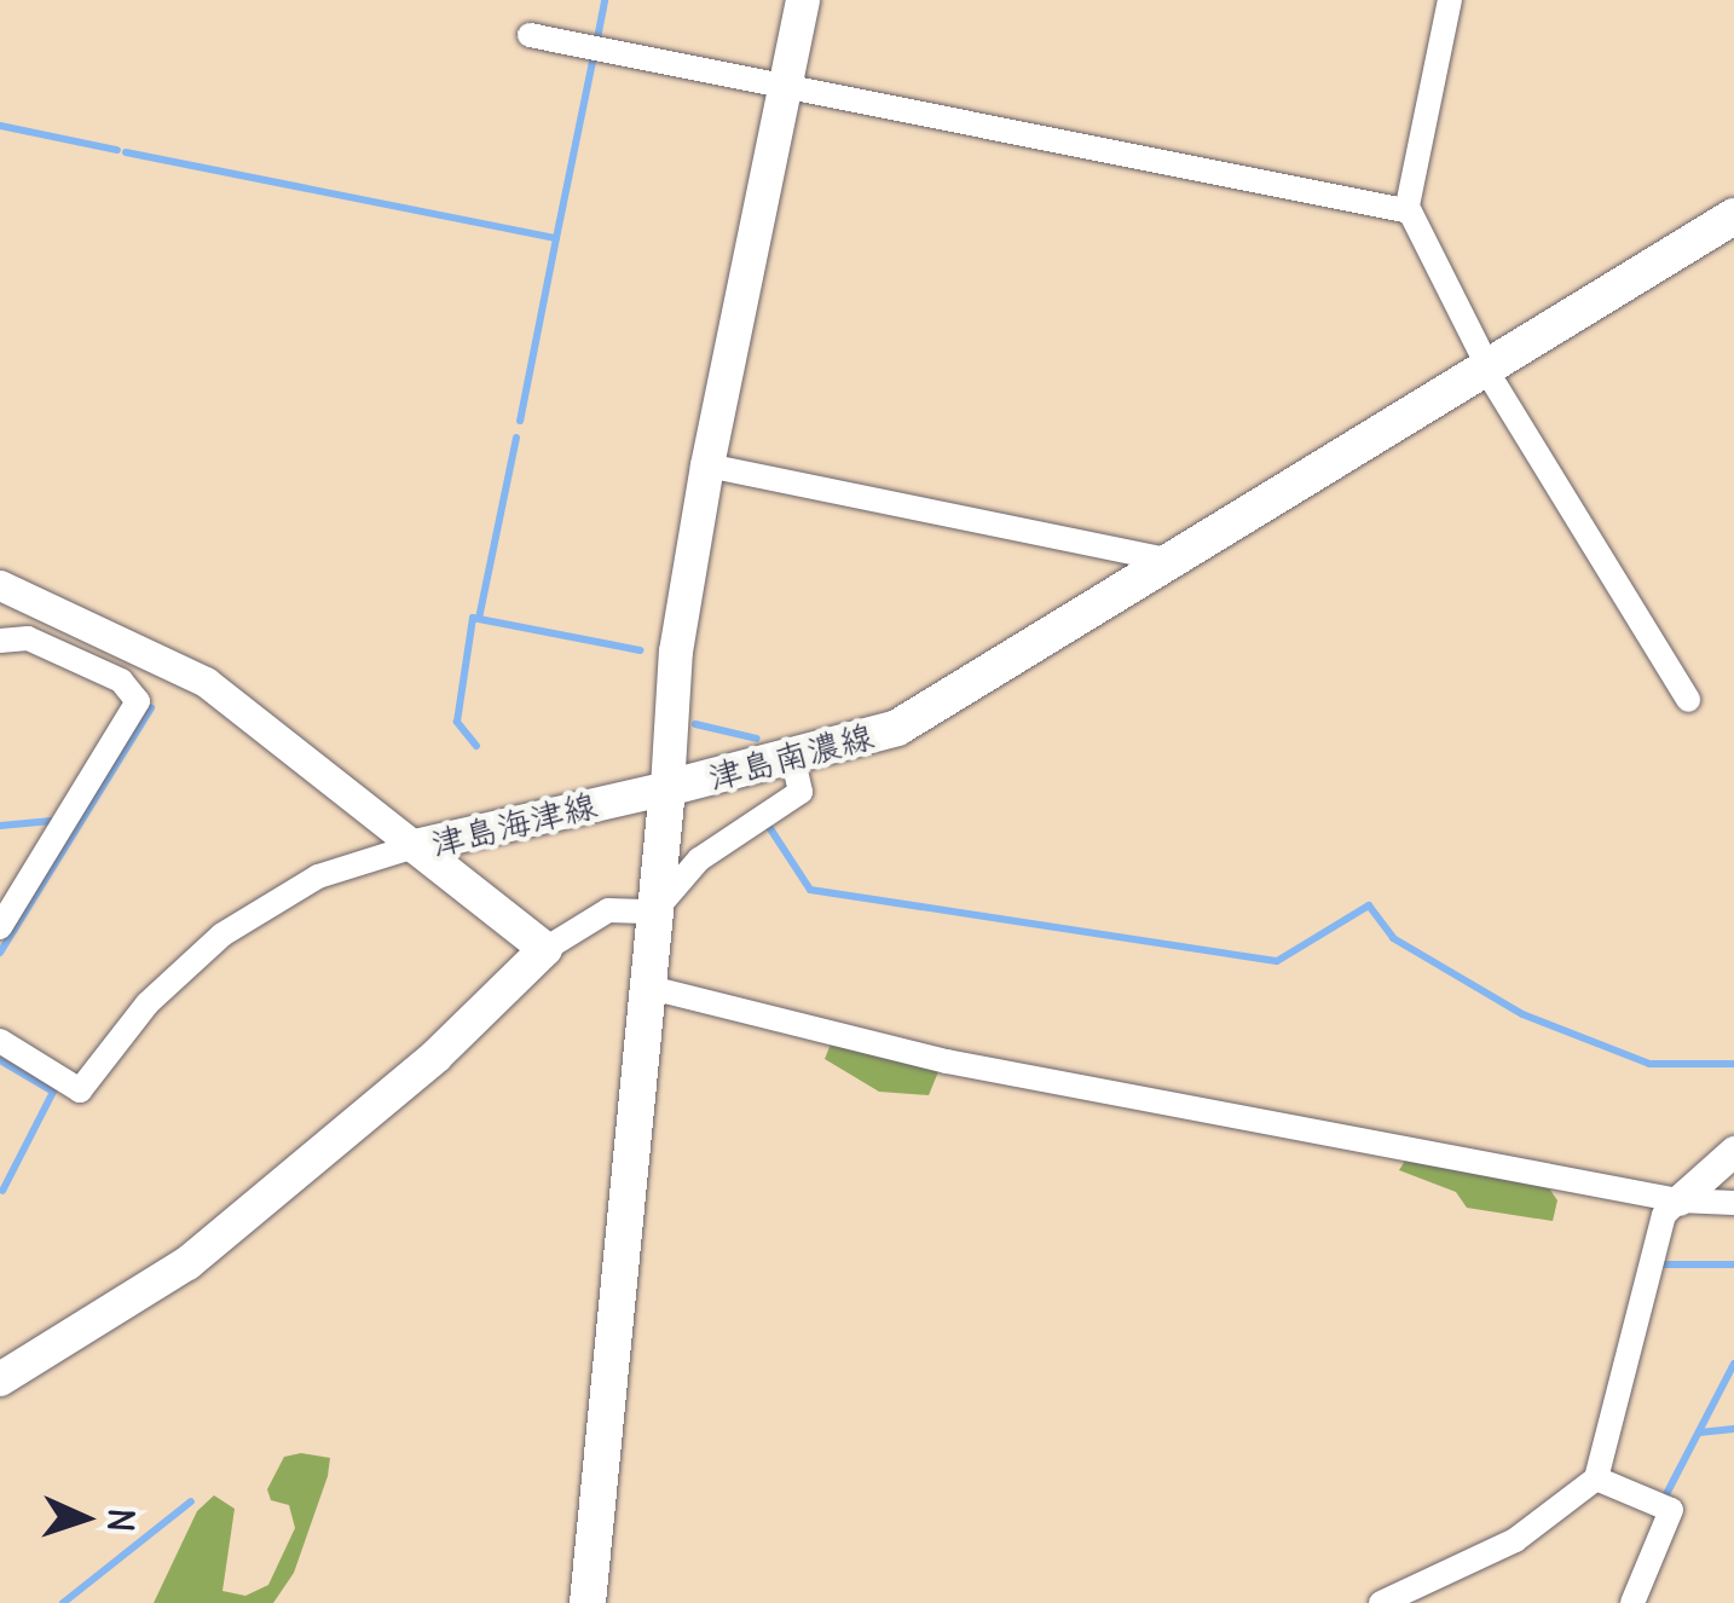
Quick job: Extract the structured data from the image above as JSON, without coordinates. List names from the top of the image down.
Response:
{
  "streets": {
    "main road": ["津島南濃線", "津島海津線"]
  },
  "crossings": [
    ["津島南濃線", "津島海津線"]
  ],
  "north": "right"
}
